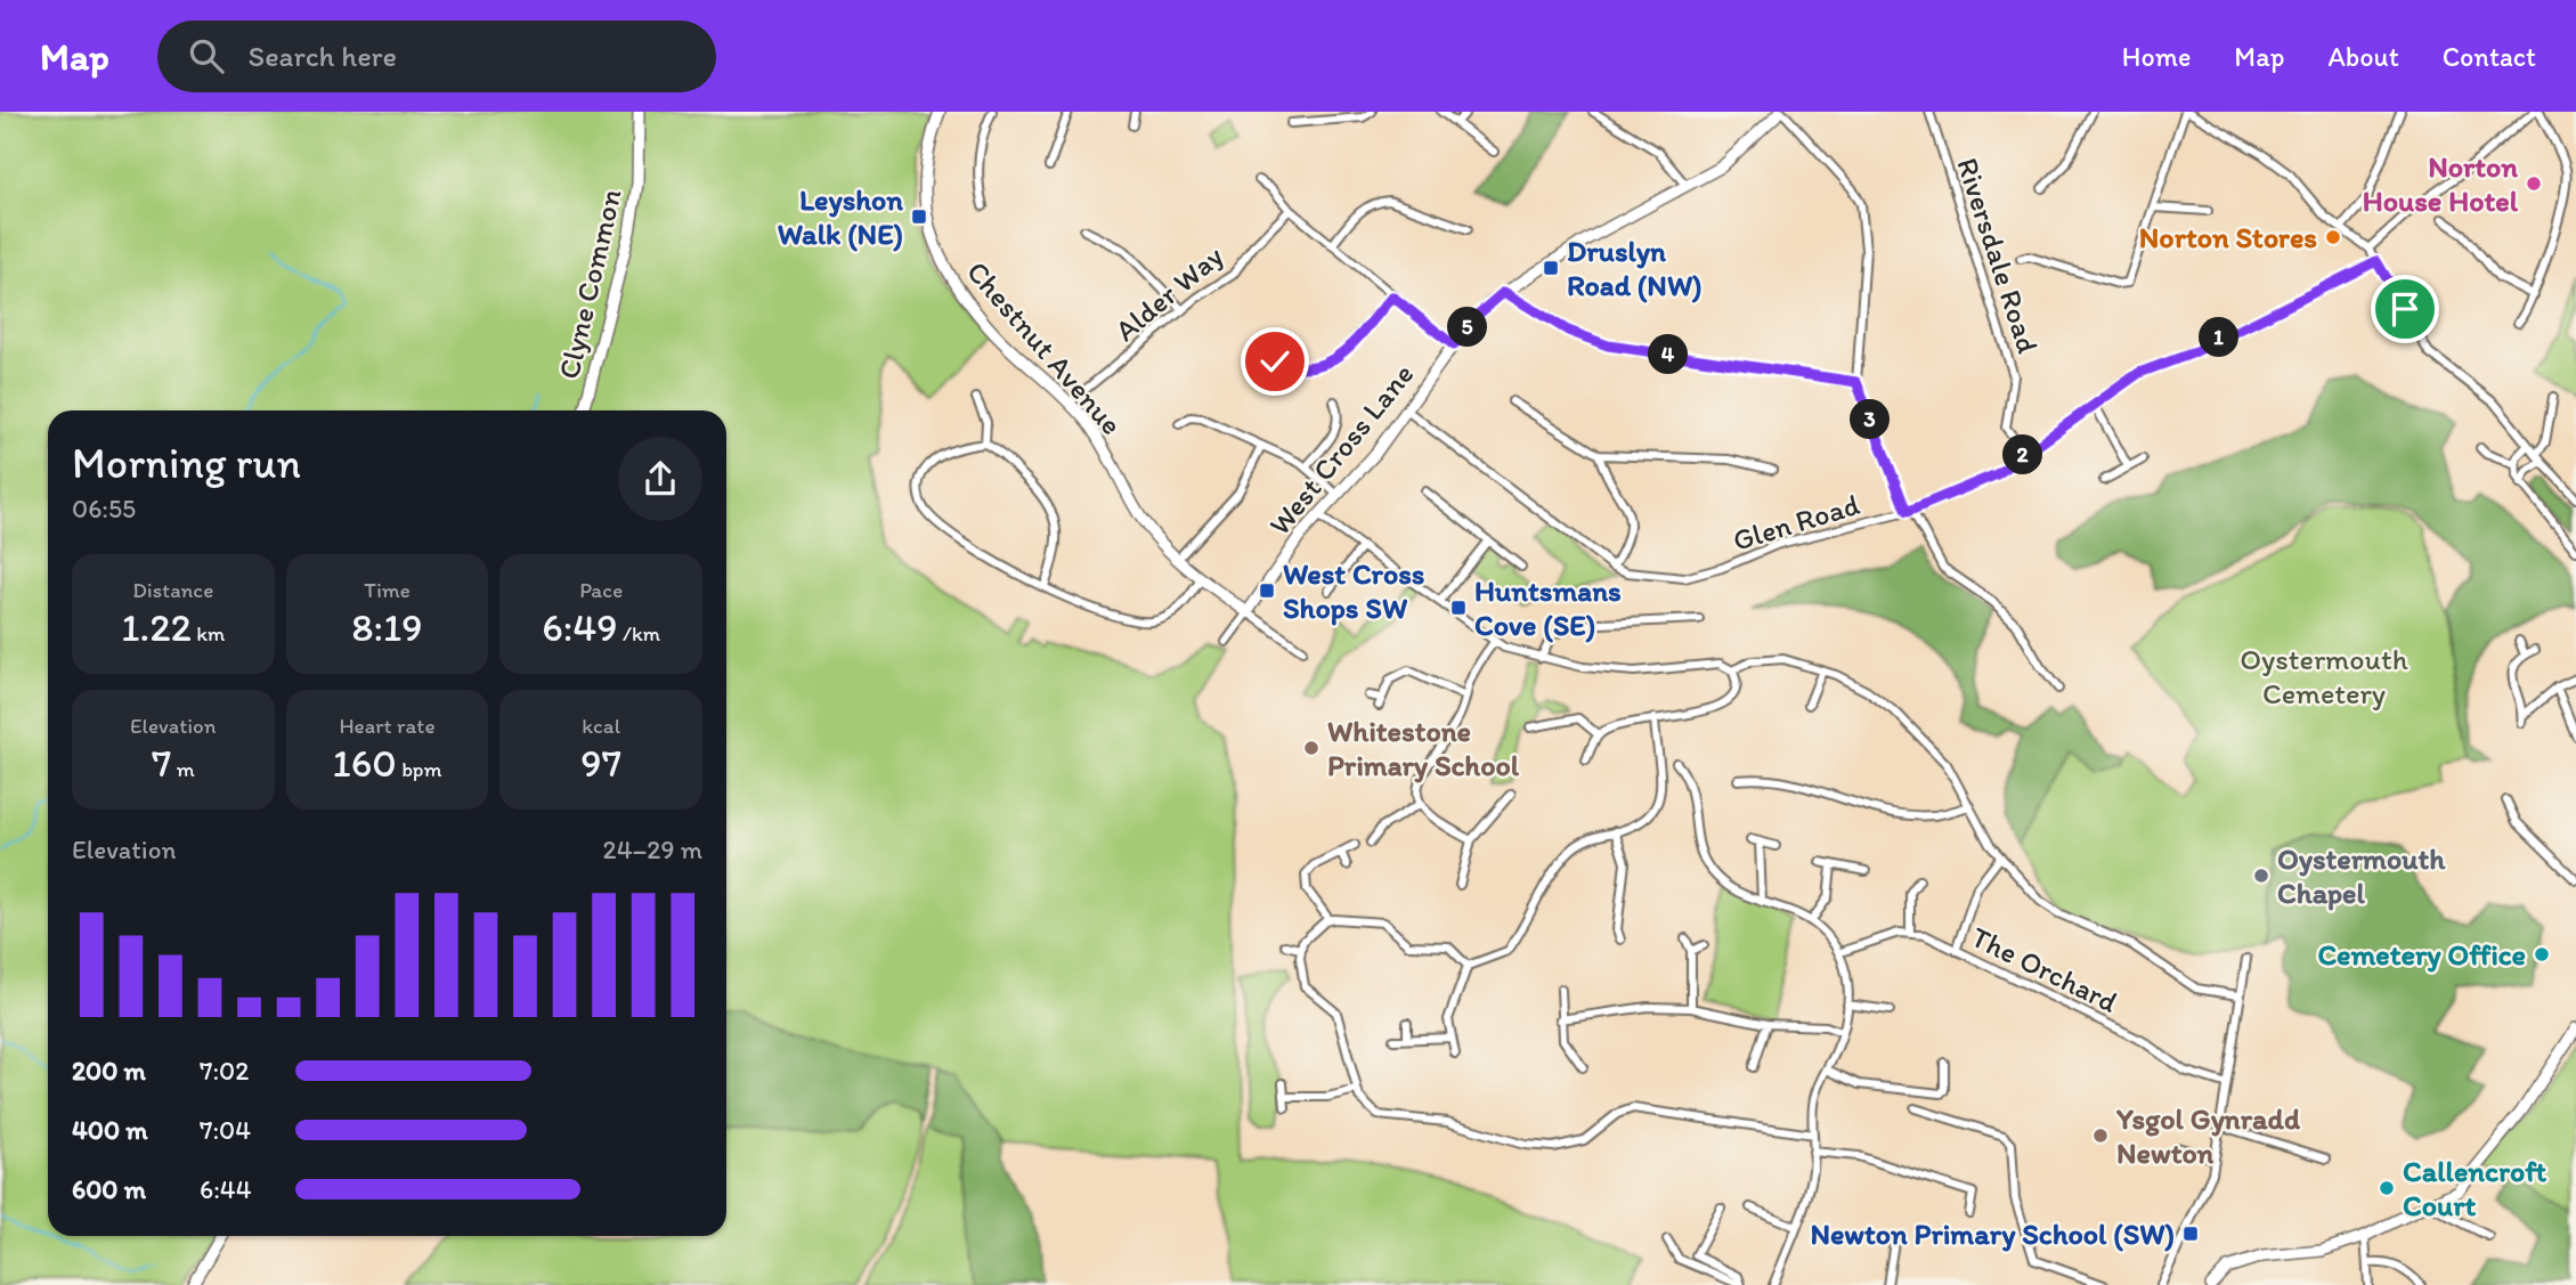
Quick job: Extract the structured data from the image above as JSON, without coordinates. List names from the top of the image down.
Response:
{
  "streets": {
    "street": [
      "Riversdale Road",
      "Clyne Common",
      "Alder Way",
      "Chestnut Avenue",
      "West Cross Lane",
      "Glen Road",
      "The Orchard"
    ]
  },
  "crossings": [
    ["Riversdale Road", "Glen Road"],
    ["Alder Way", "Chestnut Avenue"],
    ["Chestnut Avenue", "West Cross Lane"],
    ["West Cross Lane", "Glen Road"]
  ],
  "parks": ["Oystermouth Cemetery"],
  "places": {
    "other": [
      "Norton House Hotel",
      "Norton Stores",
      "Whitestone Primary School",
      "Oystermouth Chapel",
      "Cemetery Office",
      "Ysgol Gynradd Newton",
      "Callencroft Court"
    ],
    "transit": [
      "Leyshon Walk (NE)",
      "Druslyn Road (NW)",
      "West Cross Shops SW",
      "Huntsmans Cove (SE)",
      "Newton Primary School (SW)"
    ]
  },
  "page": {
    "header": "Map",
    "search": "Search here",
    "nav": [
      "Home",
      "Map",
      "About",
      "Contact"
    ],
    "pins": [
      "5",
      "1",
      "4",
      "3",
      "2"
    ],
    "heading": ["Morning run", "06:55"],
    "stats": [
      ["Distance", "1.22 km"],
      ["Time", "8:19"],
      ["Pace", "6:49 /km"],
      ["Elevation", "7 m"],
      ["Heart rate", "160 bpm"],
      ["kcal", "97"]
    ],
    "chart": ["Elevation", "24–29 m"],
    "list": [
      {
        "name": "200 m",
        "note": "7:02"
      },
      {
        "name": "400 m",
        "note": "7:04"
      },
      {
        "name": "600 m",
        "note": "6:44"
      }
    ]
  }
}
